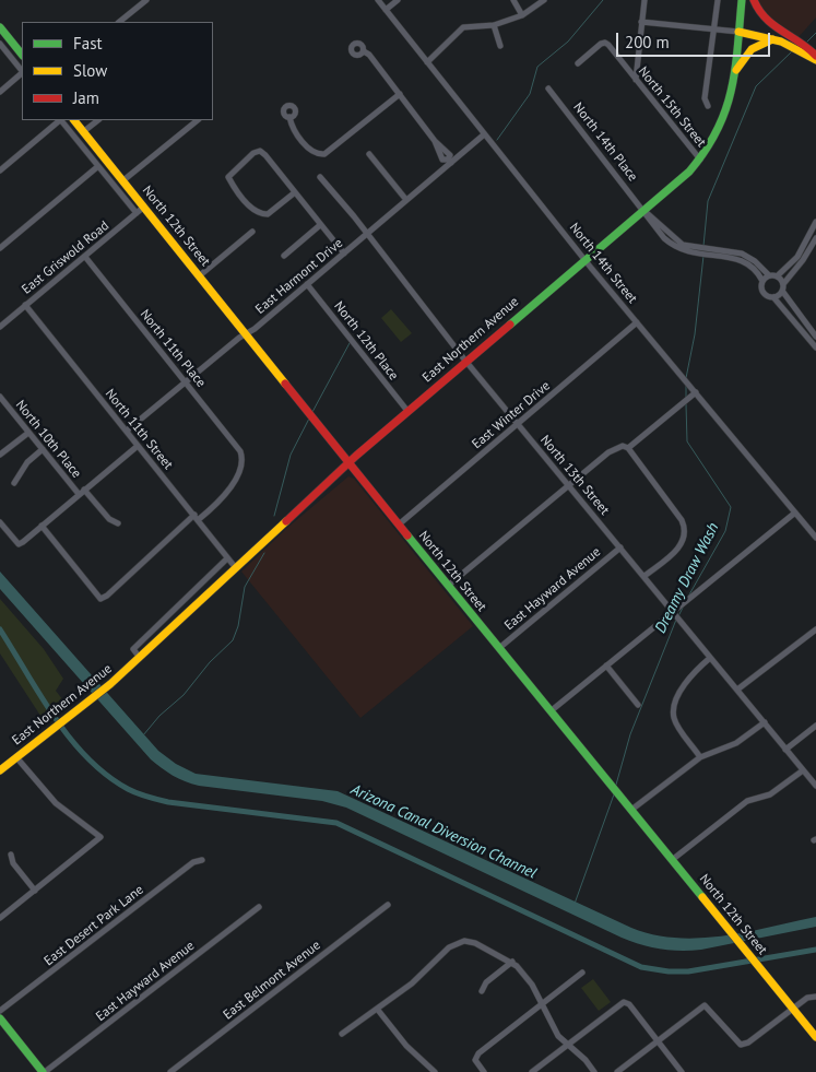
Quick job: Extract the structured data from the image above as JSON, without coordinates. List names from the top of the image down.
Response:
{
  "streets": {
    "main road": ["North 12th Street", "East Northern Avenue"],
    "street": [
      "North 15th Street",
      "North 14th Place",
      "East Griswold Road",
      "North 14th Street",
      "East Harmont Drive",
      "North 12th Place",
      "North 11th Place",
      "East Winter Drive",
      "North 11th Street",
      "North 10th Place",
      "North 13th Street",
      "East Hayward Avenue",
      "East Desert Park Lane",
      "East Belmont Avenue"
    ]
  },
  "crossings": [
    ["North 15th Street", "East Northern Avenue"],
    ["North 14th Place", "East Northern Avenue"],
    ["North 12th Street", "East Griswold Road"],
    ["North 12th Street", "East Harmont Drive"],
    ["North 12th Street", "East Northern Avenue"],
    ["North 12th Street", "East Winter Drive"],
    ["North 12th Street", "East Hayward Avenue"],
    ["East Griswold Road", "North 11th Place"],
    ["East Griswold Road", "North 11th Street"],
    ["North 14th Street", "East Harmont Drive"],
    ["North 14th Street", "East Northern Avenue"],
    ["North 14th Street", "East Winter Drive"],
    ["East Harmont Drive", "North 12th Place"],
    ["East Harmont Drive", "North 11th Place"],
    ["East Harmont Drive", "North 11th Street"],
    ["East Harmont Drive", "North 13th Street"],
    ["East Northern Avenue", "North 12th Place"],
    ["East Northern Avenue", "North 11th Street"],
    ["East Northern Avenue", "North 13th Street"],
    ["North 11th Place", "North 11th Street"],
    ["East Winter Drive", "North 13th Street"],
    ["North 13th Street", "East Hayward Avenue"]
  ],
  "water": ["Dreamy Draw Wash", "Arizona Canal Diversion Channel"],
  "legend": ["Fast", "Slow", "Jam"],
  "scale_bar": "200 m"
}
